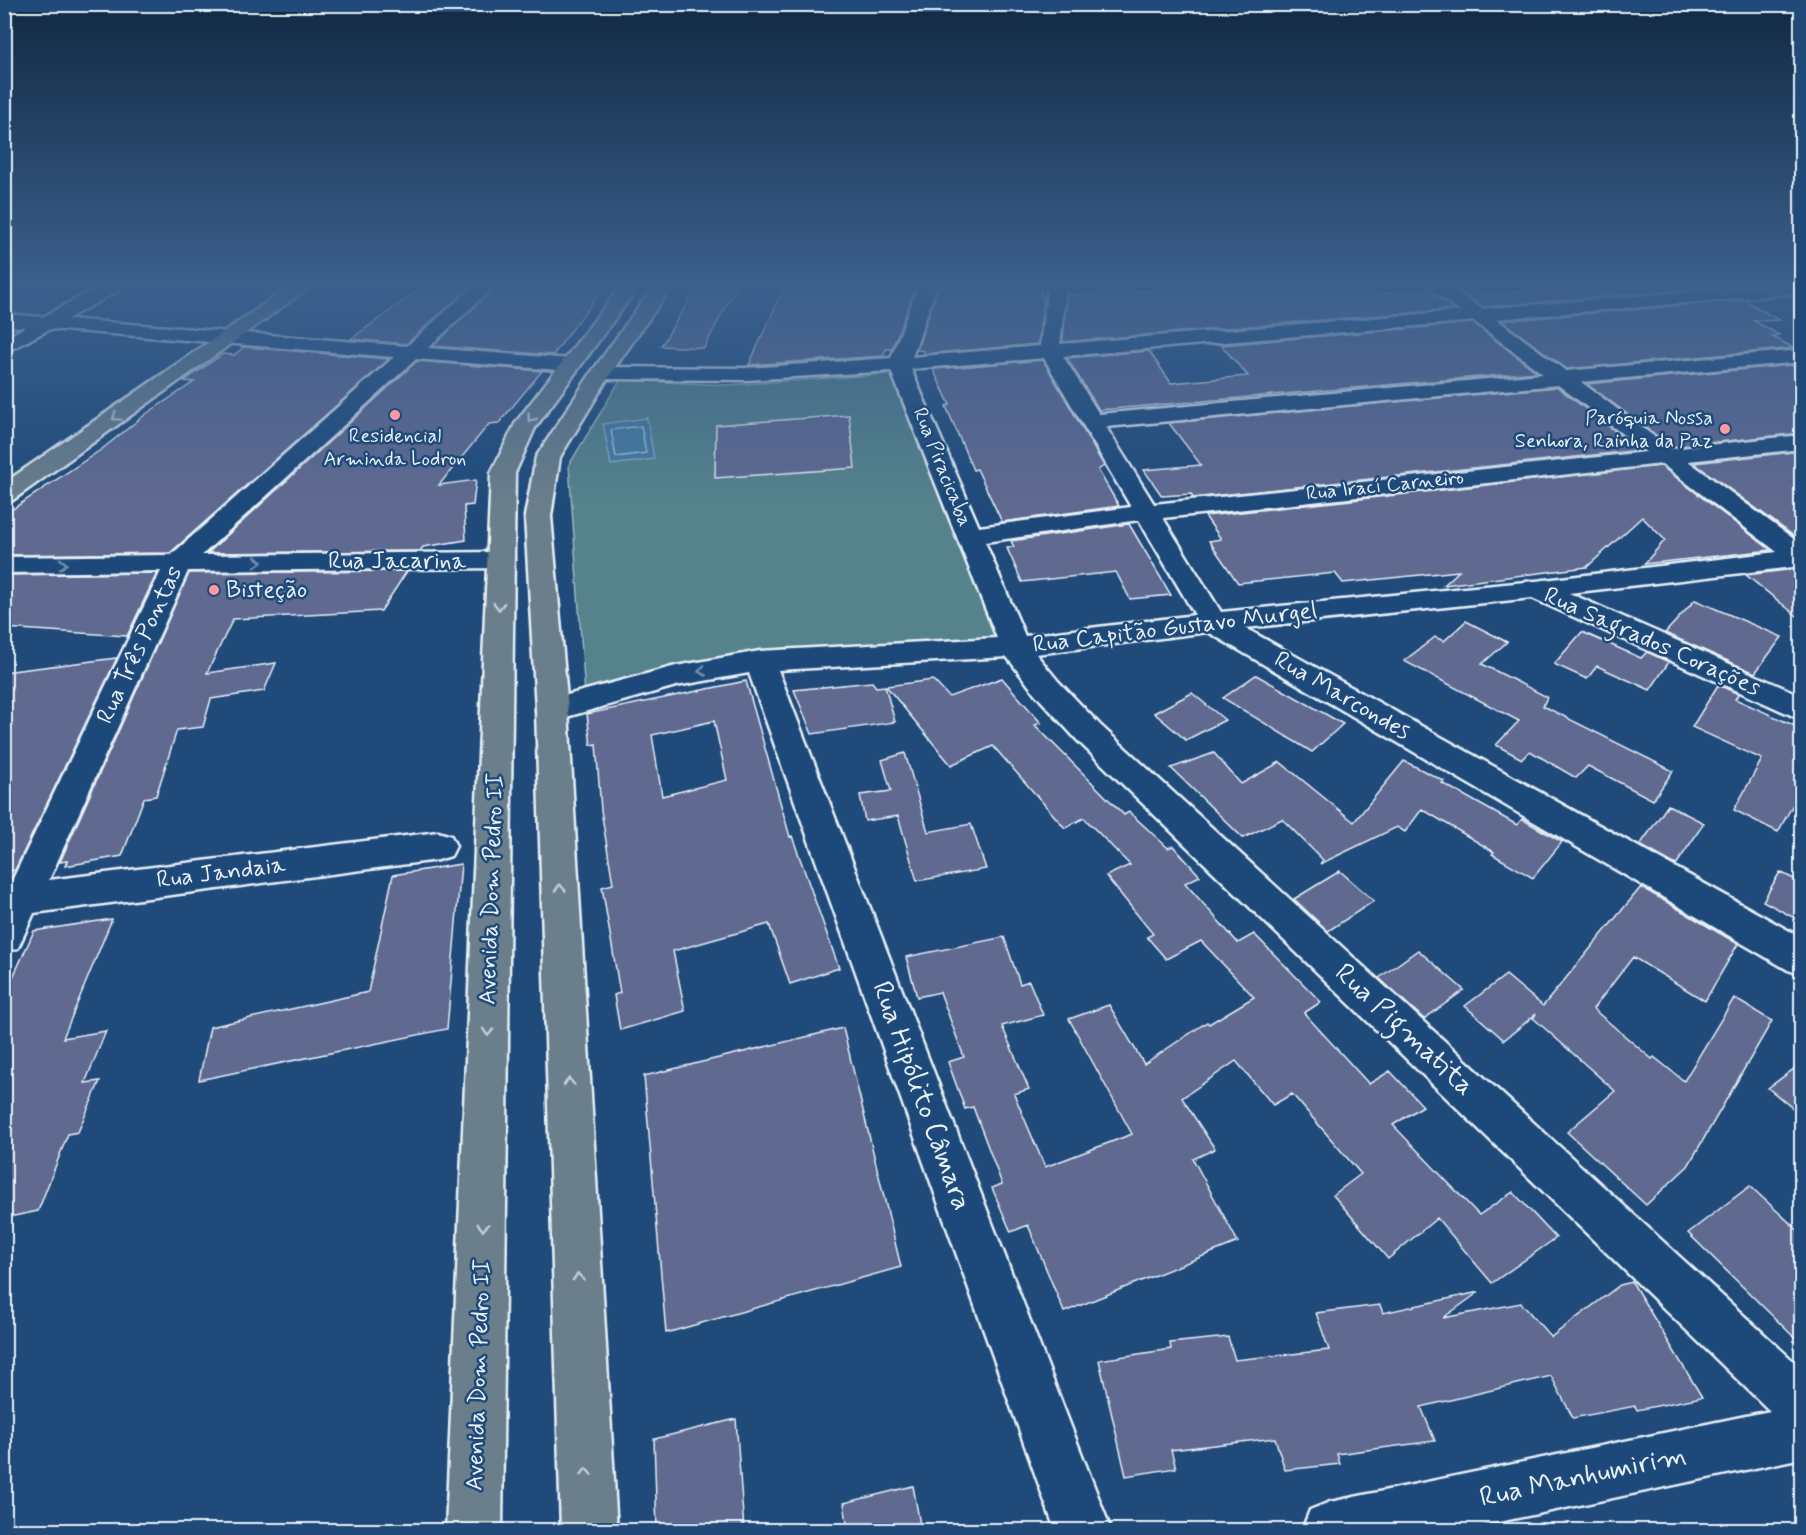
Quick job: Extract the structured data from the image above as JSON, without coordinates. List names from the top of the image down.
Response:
{
  "streets": {
    "main road": ["Avenida Dom Pedro II"],
    "street": [
      "Rua Piracicaba",
      "Rua Irací Carneiro",
      "Rua Jacarina",
      "Rua Capitão Gustavo Murgel",
      "Rua Sagrados Corações",
      "Rua Três Pontas",
      "Rua Marcondes",
      "Rua Jandaia",
      "Rua Pigmatita",
      "Rua Hipólito Câmara",
      "Rua Manhumirim"
    ]
  },
  "crossings": [
    ["Rua Piracicaba", "Rua Irací Carneiro"],
    ["Rua Piracicaba", "Rua Capitão Gustavo Murgel"],
    ["Rua Piracicaba", "Rua Pigmatita"],
    ["Rua Irací Carneiro", "Rua Marcondes"],
    ["Rua Jacarina", "Rua Três Pontas"],
    ["Rua Jacarina", "Avenida Dom Pedro II"],
    ["Rua Capitão Gustavo Murgel", "Rua Sagrados Corações"],
    ["Rua Capitão Gustavo Murgel", "Rua Marcondes"],
    ["Rua Capitão Gustavo Murgel", "Avenida Dom Pedro II"],
    ["Rua Capitão Gustavo Murgel", "Rua Pigmatita"],
    ["Rua Capitão Gustavo Murgel", "Rua Hipólito Câmara"],
    ["Rua Três Pontas", "Rua Jandaia"]
  ],
  "one_way": ["Rua Jacarina"],
  "places": ["Residencial Arminda Lodron", "Paróquia Nossa Senhora, Rainha da Paz", "Bisteção"]
}
